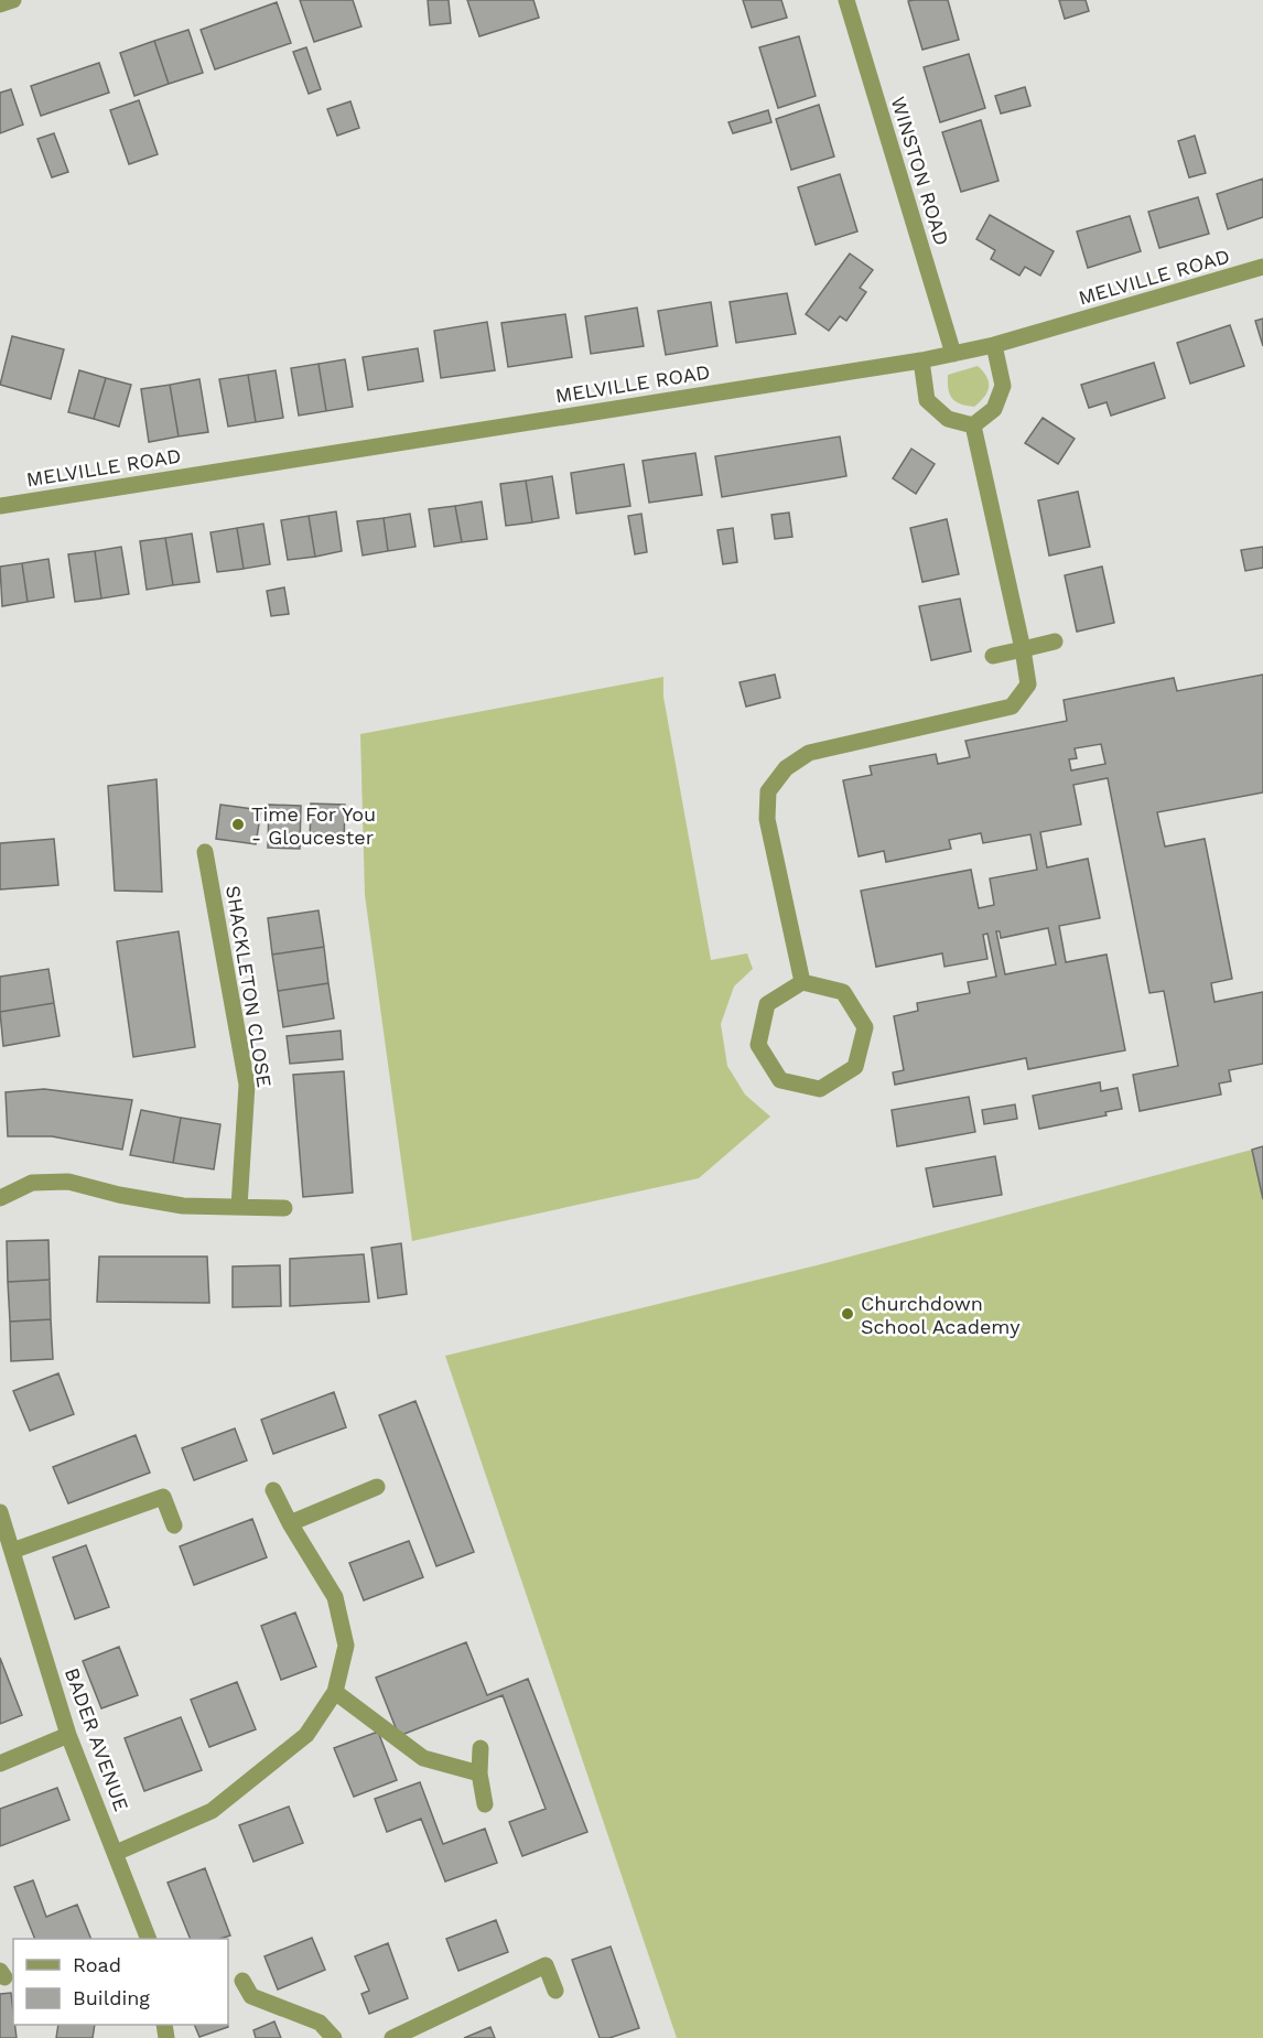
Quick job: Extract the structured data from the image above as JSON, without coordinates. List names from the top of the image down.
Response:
{
  "streets": {
    "street": [
      "WINSTON ROAD",
      "MELVILLE ROAD",
      "SHACKLETON CLOSE",
      "BADER AVENUE"
    ]
  },
  "crossings": [
    ["WINSTON ROAD", "MELVILLE ROAD"]
  ],
  "places": ["Time For You - Gloucester", "Churchdown School Academy"],
  "legend": ["Road", "Building"]
}
